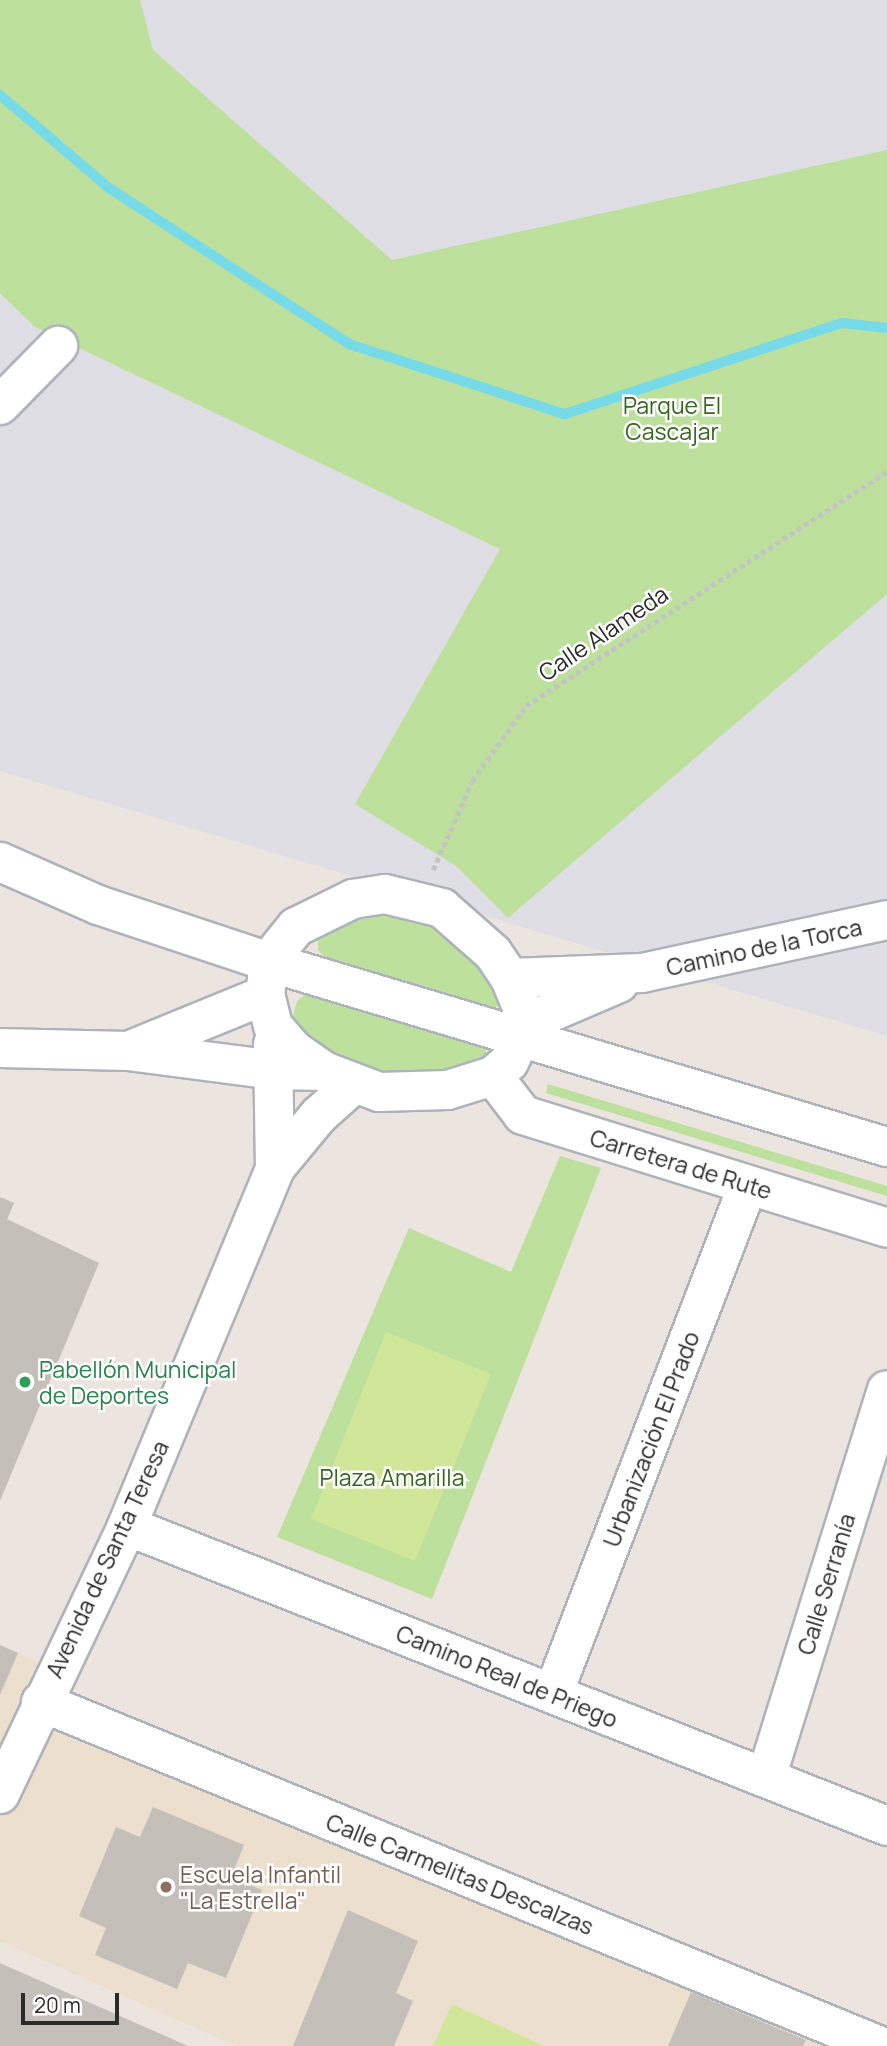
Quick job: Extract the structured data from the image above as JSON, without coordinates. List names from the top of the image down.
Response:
{
  "streets": {
    "street": [
      "Camino de la Torca",
      "Carretera de Rute",
      "Urbanización El Prado",
      "Avenida de Santa Teresa",
      "Calle Serranía",
      "Camino Real de Priego",
      "Calle Carmelitas Descalzas"
    ],
    "path": ["Calle Alameda"]
  },
  "crossings": [
    ["Carretera de Rute", "Urbanización El Prado"],
    ["Urbanización El Prado", "Camino Real de Priego"],
    ["Avenida de Santa Teresa", "Camino Real de Priego"],
    ["Avenida de Santa Teresa", "Calle Carmelitas Descalzas"],
    ["Calle Serranía", "Camino Real de Priego"]
  ],
  "parks": ["Parque El Cascajar", "Plaza Amarilla"],
  "places": ["Pabellón Municipal de Deportes", "Escuela Infantil \"La Estrella\""],
  "scale_bar": "20 m"
}
